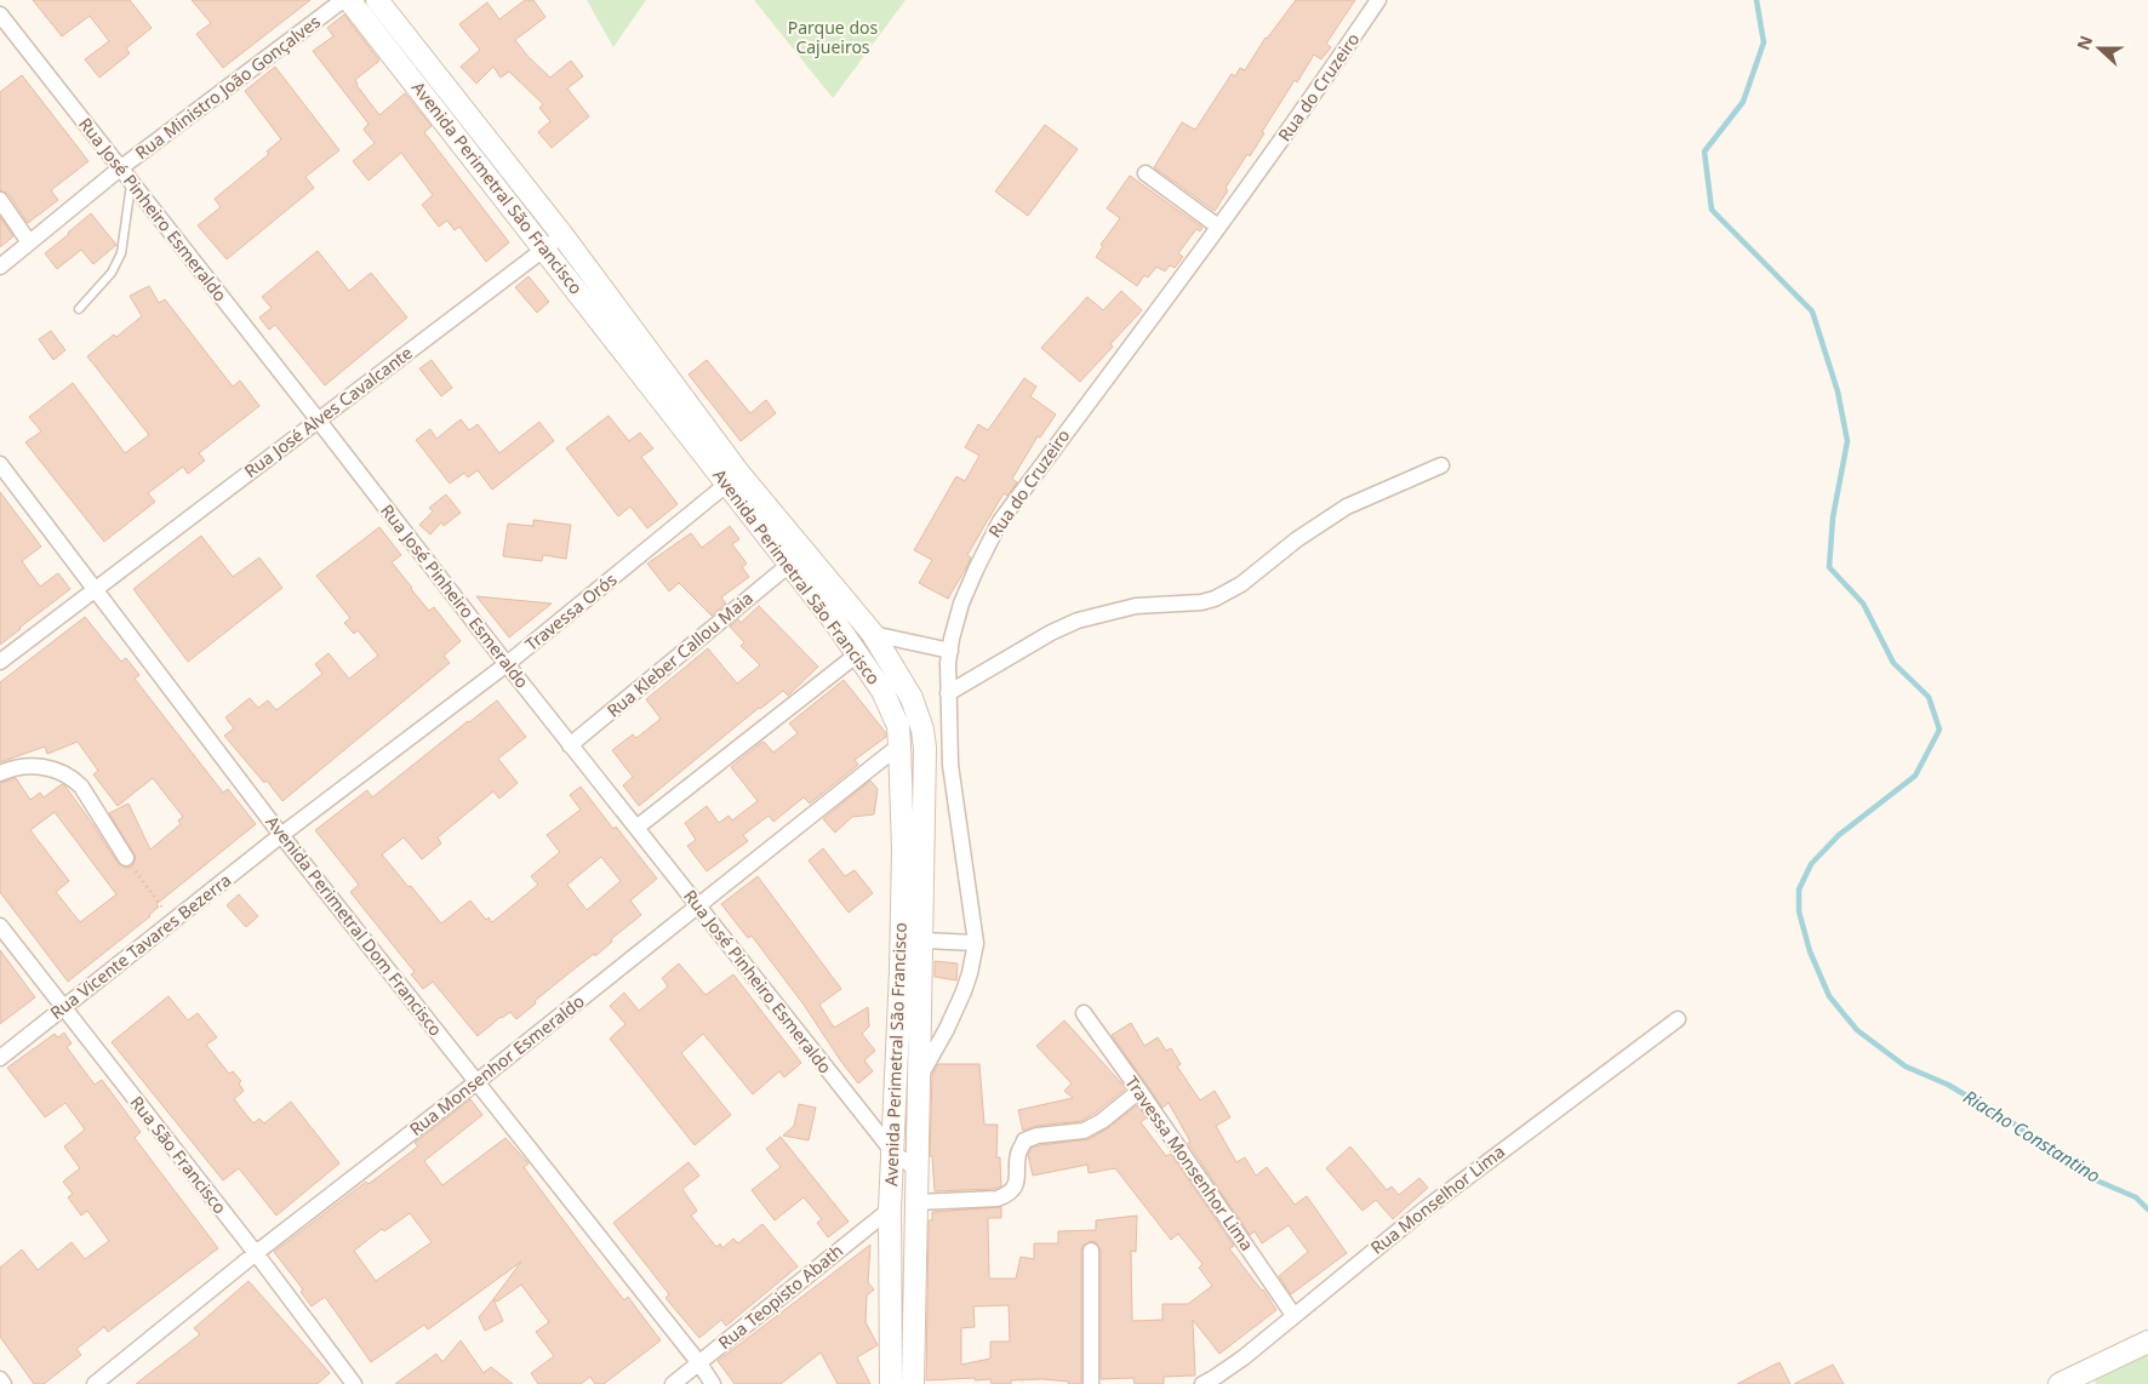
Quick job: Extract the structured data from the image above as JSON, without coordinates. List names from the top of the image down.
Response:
{
  "streets": {
    "main road": ["Avenida Perimetral São Francisco"],
    "street": [
      "Rua Ministro João Gonçalves",
      "Rua do Cruzeiro",
      "Rua José Pinheiro Esmeraldo",
      "Rua José Alves Cavalcante",
      "Travessa Orós",
      "Rua Kleber Callou Maia",
      "Avenida Perimetral Dom Francisco",
      "Rua Vicente Tavares Bezerra",
      "Rua Monsenhor Esmeraldo",
      "Rua São Francisco",
      "Travessa Monsenhor Lima",
      "Rua Monselhor Lima",
      "Rua Teopisto Abath"
    ]
  },
  "crossings": [
    ["Rua Ministro João Gonçalves", "Rua José Pinheiro Esmeraldo"],
    ["Rua do Cruzeiro", "Avenida Perimetral São Francisco"],
    ["Avenida Perimetral São Francisco", "Rua José Pinheiro Esmeraldo"],
    ["Avenida Perimetral São Francisco", "Rua José Alves Cavalcante"],
    ["Avenida Perimetral São Francisco", "Travessa Orós"],
    ["Avenida Perimetral São Francisco", "Rua Kleber Callou Maia"],
    ["Avenida Perimetral São Francisco", "Rua Monsenhor Esmeraldo"],
    ["Avenida Perimetral São Francisco", "Rua Teopisto Abath"],
    ["Rua José Pinheiro Esmeraldo", "Rua José Alves Cavalcante"],
    ["Rua José Pinheiro Esmeraldo", "Travessa Orós"],
    ["Rua José Pinheiro Esmeraldo", "Rua Kleber Callou Maia"],
    ["Rua José Pinheiro Esmeraldo", "Rua Monsenhor Esmeraldo"],
    ["Rua José Alves Cavalcante", "Avenida Perimetral Dom Francisco"],
    ["Travessa Orós", "Avenida Perimetral Dom Francisco"],
    ["Travessa Orós", "Rua Vicente Tavares Bezerra"],
    ["Avenida Perimetral Dom Francisco", "Rua Vicente Tavares Bezerra"],
    ["Avenida Perimetral Dom Francisco", "Rua Monsenhor Esmeraldo"],
    ["Avenida Perimetral Dom Francisco", "Rua Teopisto Abath"],
    ["Rua Vicente Tavares Bezerra", "Rua São Francisco"],
    ["Rua Monsenhor Esmeraldo", "Rua São Francisco"],
    ["Travessa Monsenhor Lima", "Rua Monselhor Lima"]
  ],
  "water": ["Riacho Constantino"],
  "parks": ["Parque dos Cajueiros"],
  "north": "left"
}
